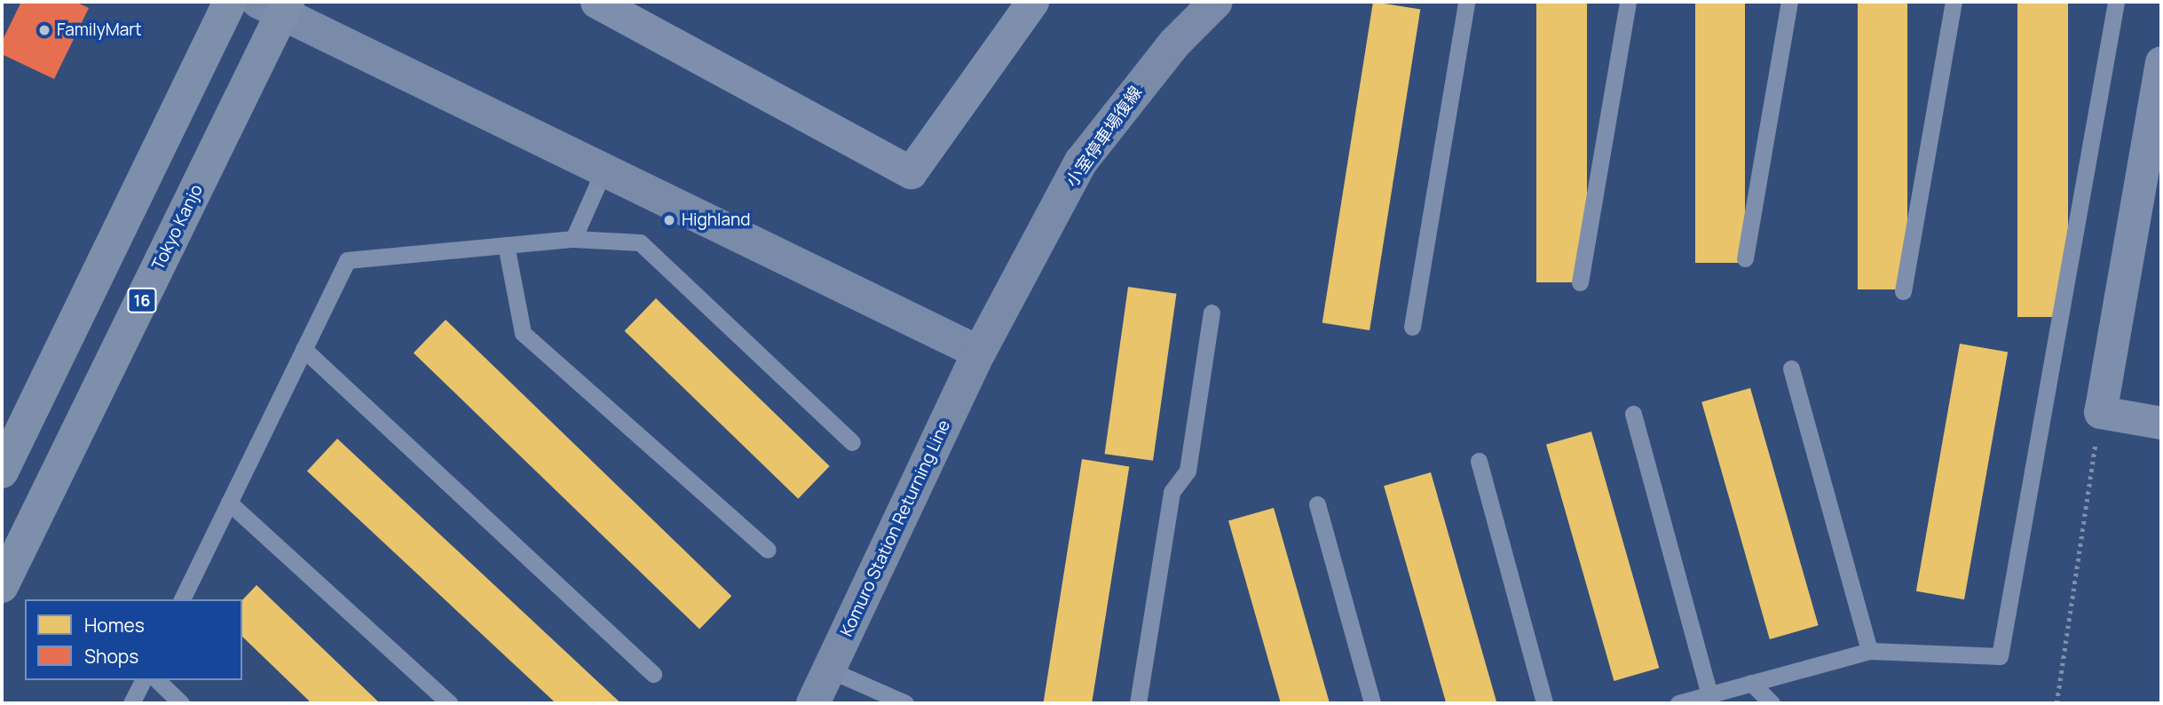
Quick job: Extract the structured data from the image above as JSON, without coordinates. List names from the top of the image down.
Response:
{
  "streets": {
    "highway": ["Tokyo Kanjo", "16"],
    "main road": ["小室停車場復線", "Komuro Station Returning Line"]
  },
  "crossings": [
    ["小室停車場復線", "Komuro Station Returning Line"]
  ],
  "places": ["FamilyMart", "Highland"],
  "legend": ["Homes", "Shops"]
}
